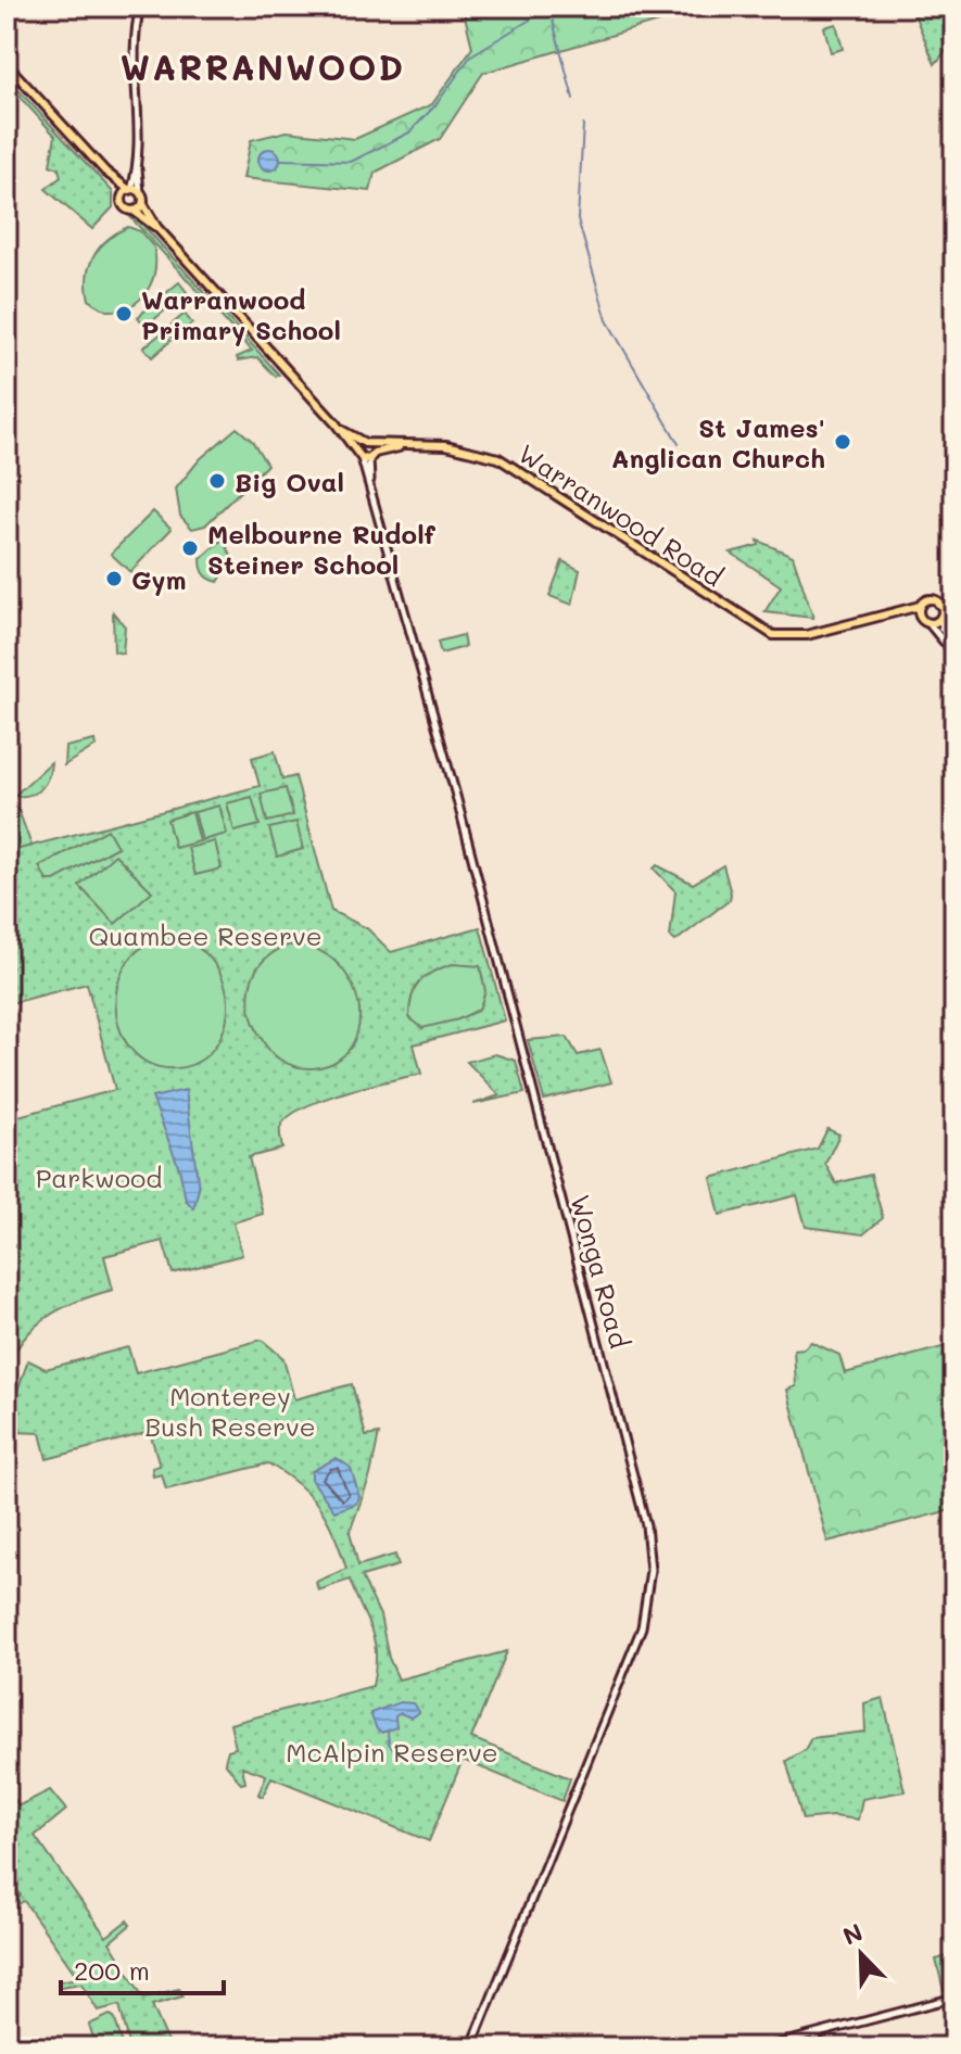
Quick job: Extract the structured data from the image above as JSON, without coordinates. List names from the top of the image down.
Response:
{
  "streets": {
    "main road": ["Warranwood Road", "Wonga Road"]
  },
  "crossings": [
    ["Warranwood Road", "Wonga Road"]
  ],
  "districts": ["WARRANWOOD"],
  "parks": [
    "Quambee Reserve",
    "Parkwood",
    "Monterey Bush Reserve",
    "McAlpin Reserve"
  ],
  "places": [
    "Warranwood Primary School",
    "St James' Anglican Church",
    "Big Oval",
    "Melbourne Rudolf Steiner School",
    "Gym"
  ],
  "scale_bar": "200 m",
  "north": "top left"
}
